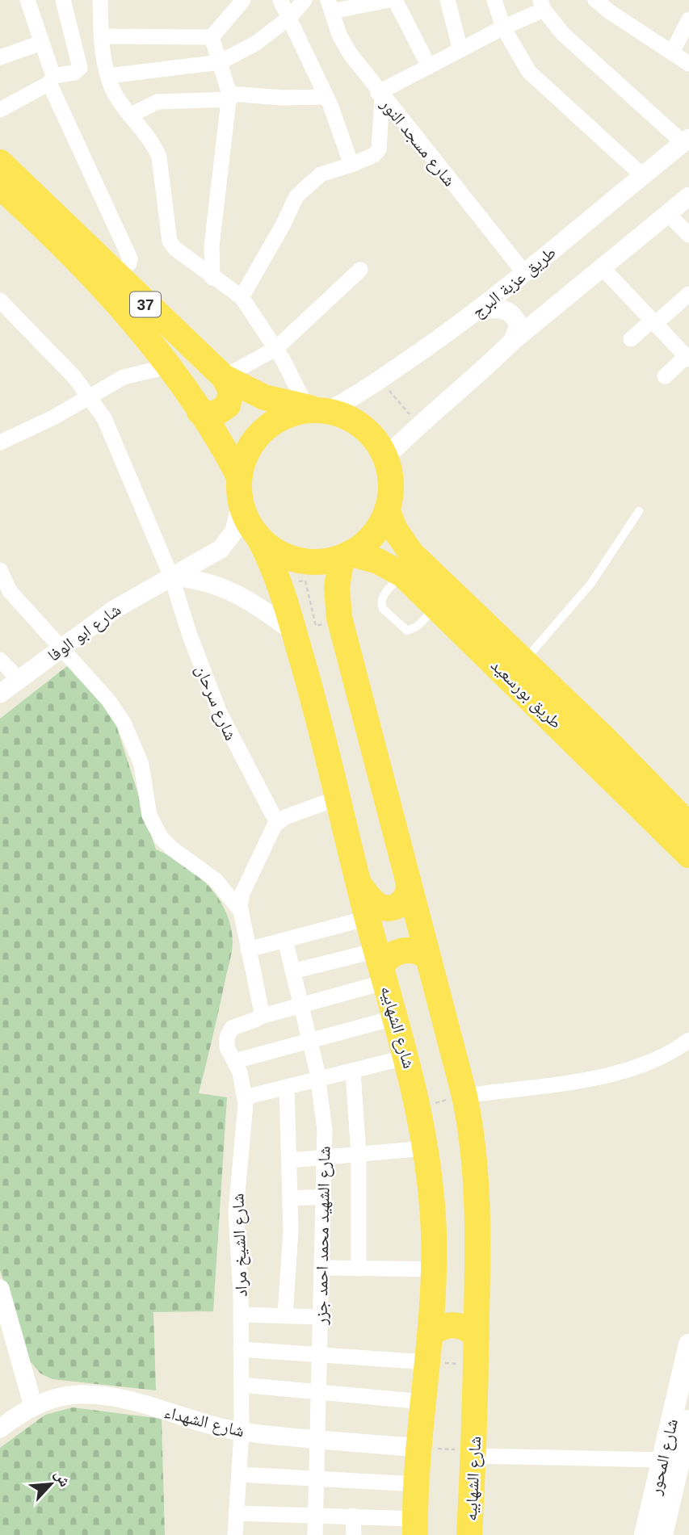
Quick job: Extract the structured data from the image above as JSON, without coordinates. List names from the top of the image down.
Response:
{
  "streets": {
    "highway": ["37", "طريق بورسعيد", "شارع الشهابيه"],
    "main road": ["شارع المحور"],
    "street": [
      "شارع مسجد النور",
      "طريق عزبة البرج",
      "شارع ابو الوفا",
      "شارع سرحان",
      "شارع الشهيد محمد احمد جزر",
      "شارع الشيخ مراد",
      "شارع الشهداء"
    ]
  },
  "crossings": [
    ["شارع مسجد النور", "طريق عزبة البرج"],
    ["طريق عزبة البرج", "37"],
    ["طريق عزبة البرج", "شارع ابو الوفا"],
    ["طريق عزبة البرج", "طريق بورسعيد"],
    ["طريق عزبة البرج", "شارع الشهابيه"],
    ["37", "شارع ابو الوفا"],
    ["37", "طريق بورسعيد"],
    ["37", "شارع الشهابيه"],
    ["شارع ابو الوفا", "طريق بورسعيد"],
    ["شارع ابو الوفا", "شارع سرحان"],
    ["شارع ابو الوفا", "شارع الشهابيه"],
    ["طريق بورسعيد", "شارع الشهابيه"],
    ["شارع الشهابيه", "شارع الشهداء"],
    ["شارع الشهيد محمد احمد جزر", "شارع الشهداء"],
    ["شارع الشيخ مراد", "شارع الشهداء"]
  ],
  "north": "top right"
}
